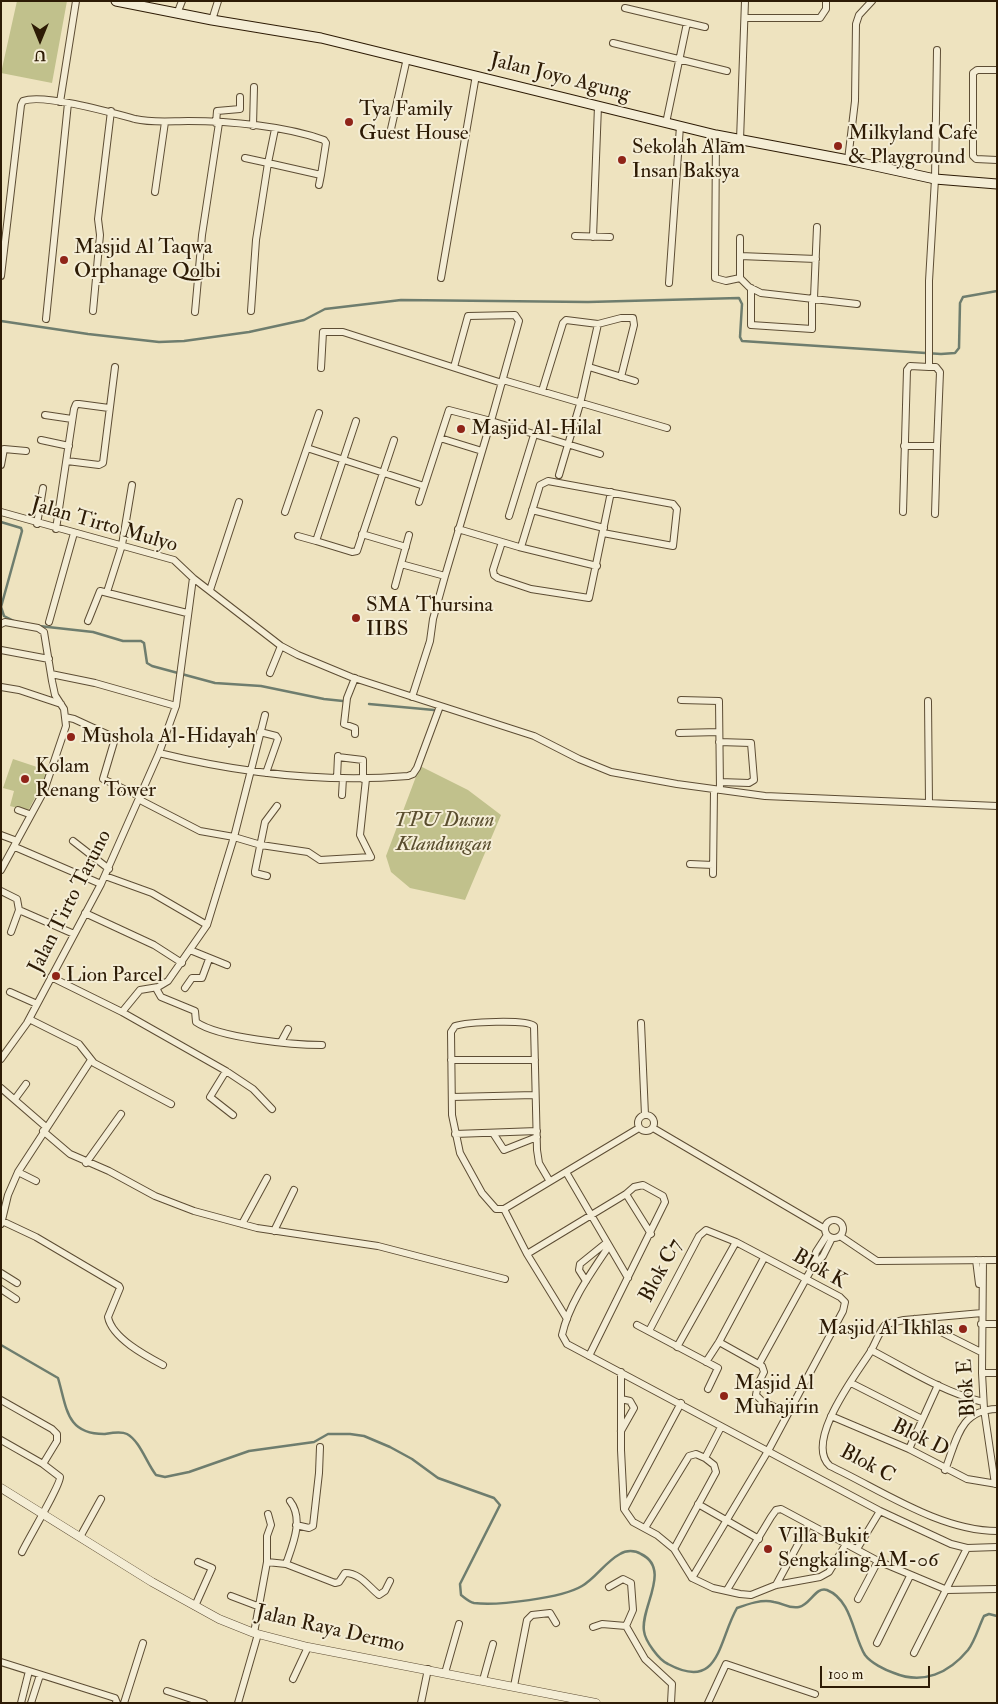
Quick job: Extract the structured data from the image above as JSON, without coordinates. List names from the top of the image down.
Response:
{
  "streets": {
    "main road": ["Jalan Joyo Agung"],
    "street": [
      "Jalan Tirto Mulyo",
      "Jalan Tirto Taruno",
      "Blok K",
      "Blok C7",
      "Blok E",
      "Blok D",
      "Blok C",
      "Jalan Raya Dermo"
    ]
  },
  "crossings": [
    ["Jalan Tirto Mulyo", "Jalan Tirto Taruno"],
    ["Blok K", "Blok C7"],
    ["Blok E", "Blok D"],
    ["Blok E", "Blok C"],
    ["Blok D", "Blok C"]
  ],
  "parks": ["TPU Dusun Klandungan"],
  "places": [
    "Tya Family Guest House",
    "Milkyland Cafe & Playground",
    "Sekolah Alam Insan Baksya",
    "Masjid Al Taqwa Orphanage Qolbi",
    "Masjid Al-Hilal",
    "SMA Thursina IIBS",
    "Mushola Al-Hidayah",
    "Kolam Renang Tower",
    "Lion Parcel",
    "Masjid Al Ikhlas",
    "Masjid Al Muhajirin",
    "Villa Bukit Sengkaling AM-06"
  ],
  "scale_bar": "100 m",
  "north": "bottom"
}
